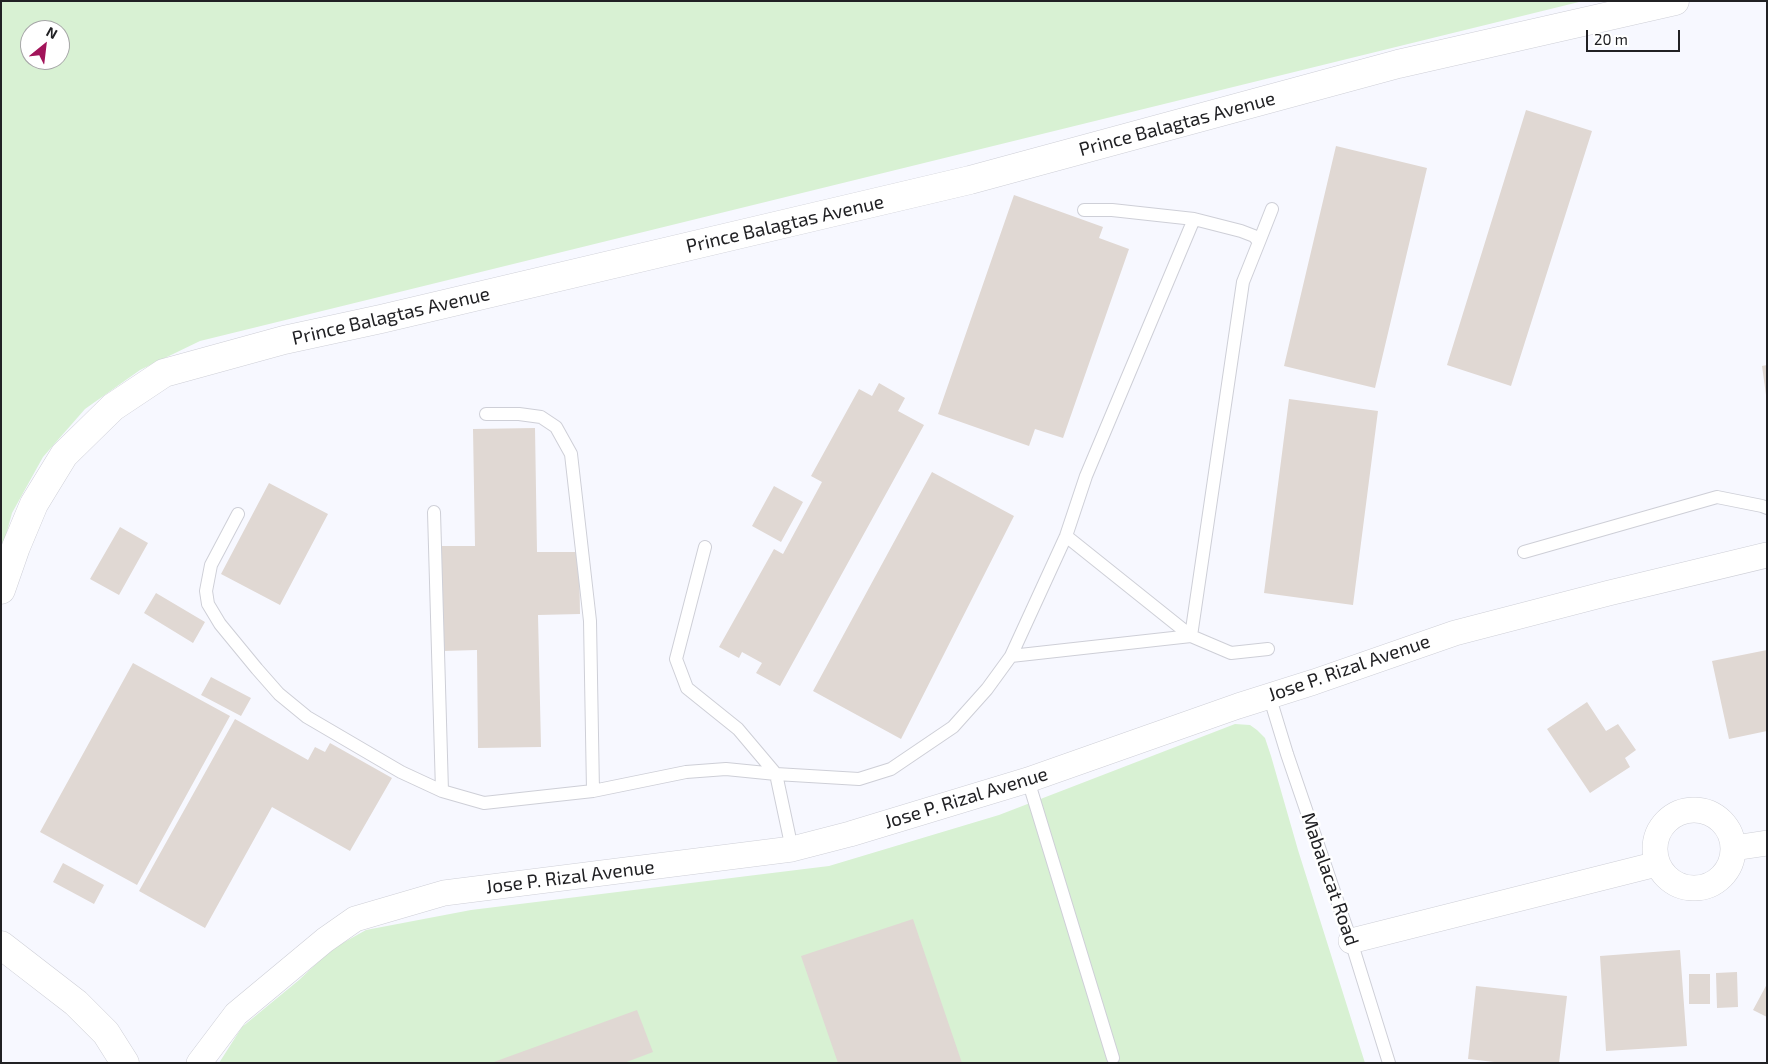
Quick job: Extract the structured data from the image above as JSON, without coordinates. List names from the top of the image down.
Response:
{
  "streets": {
    "main road": ["Prince Balagtas Avenue"],
    "street": ["Jose P. Rizal Avenue"],
    "lane": ["Mabalacat Road"]
  },
  "crossings": [
    ["Jose P. Rizal Avenue", "Mabalacat Road"]
  ],
  "scale_bar": "20 m",
  "north": "top right"
}
